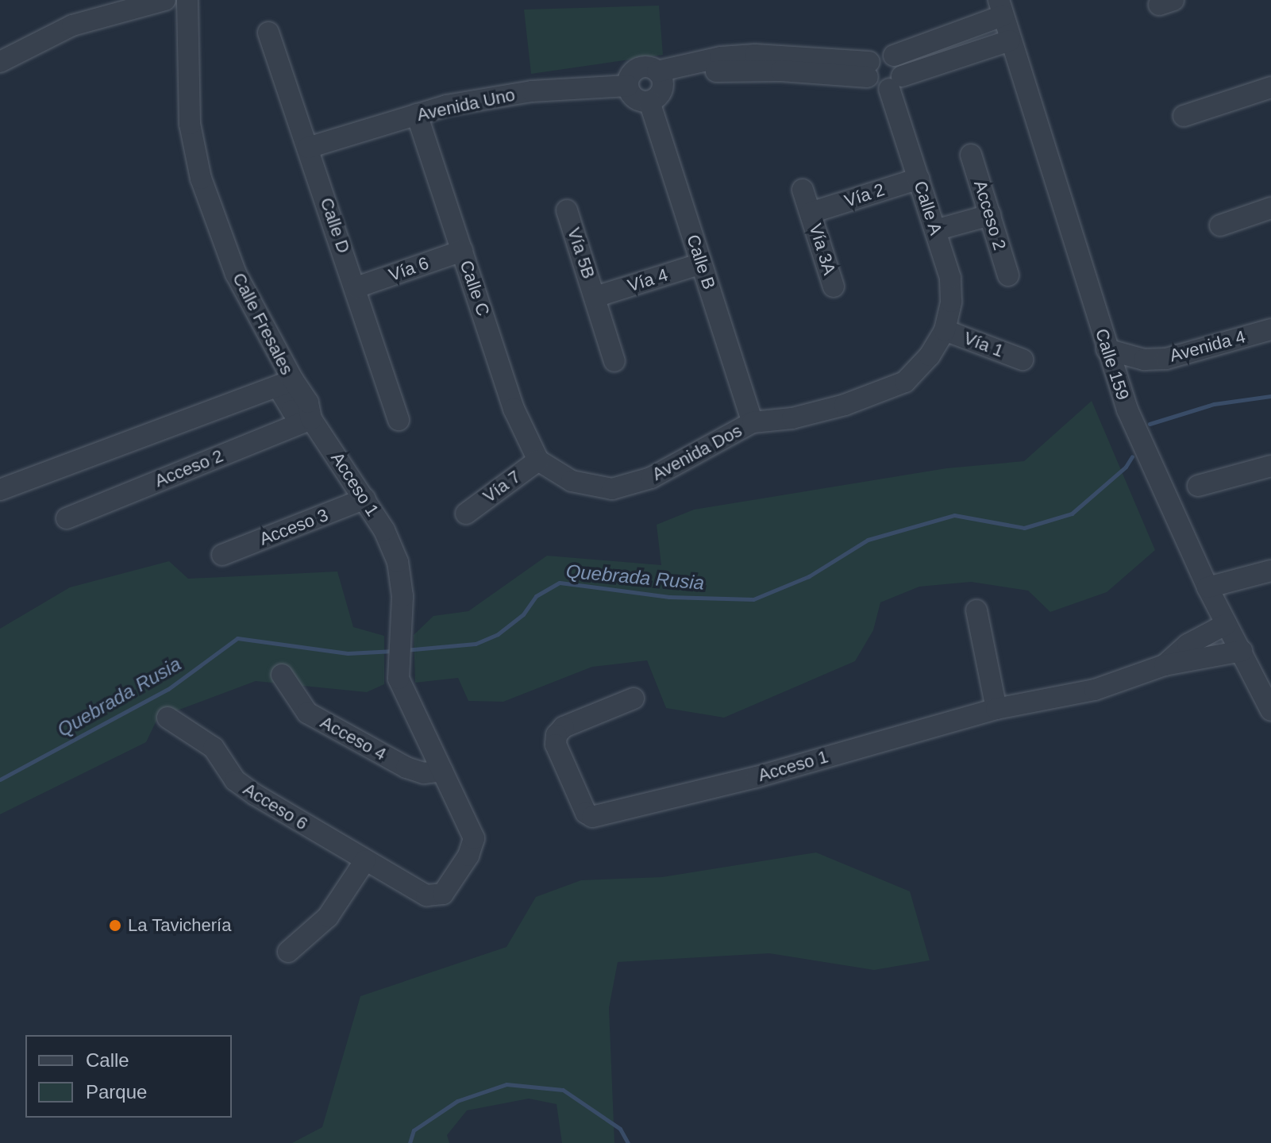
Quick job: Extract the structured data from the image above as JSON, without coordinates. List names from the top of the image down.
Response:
{
  "streets": {
    "street": [
      "Avenida Uno",
      "Vía 2",
      "Calle A",
      "Acceso 2",
      "Calle D",
      "Vía 3A",
      "Vía 5B",
      "Calle B",
      "Vía 6",
      "Vía 4",
      "Calle C",
      "Calle Fresales",
      "Vía 1",
      "Avenida 4",
      "Calle 159",
      "Avenida Dos",
      "Acceso 1",
      "Vía 7",
      "Acceso 3",
      "Acceso 4",
      "Acceso 6"
    ]
  },
  "crossings": [
    ["Avenida Uno", "Calle D"],
    ["Avenida Uno", "Calle B"],
    ["Avenida Uno", "Calle C"],
    ["Vía 2", "Calle A"],
    ["Vía 2", "Vía 3A"],
    ["Calle A", "Vía 1"],
    ["Calle A", "Avenida Dos"],
    ["Acceso 2", "Acceso 1"],
    ["Calle D", "Vía 6"],
    ["Vía 5B", "Vía 4"],
    ["Calle B", "Vía 4"],
    ["Calle B", "Avenida Dos"],
    ["Vía 6", "Calle C"],
    ["Calle C", "Avenida Dos"],
    ["Calle C", "Vía 7"],
    ["Calle Fresales", "Acceso 1"],
    ["Vía 1", "Avenida Dos"],
    ["Avenida 4", "Calle 159"],
    ["Calle 159", "Acceso 1"],
    ["Avenida Dos", "Vía 7"],
    ["Acceso 1", "Acceso 3"],
    ["Acceso 1", "Acceso 4"],
    ["Acceso 1", "Acceso 6"]
  ],
  "water": ["Quebrada Rusia"],
  "places": ["La Tavichería"],
  "legend": ["Calle", "Parque"]
}
